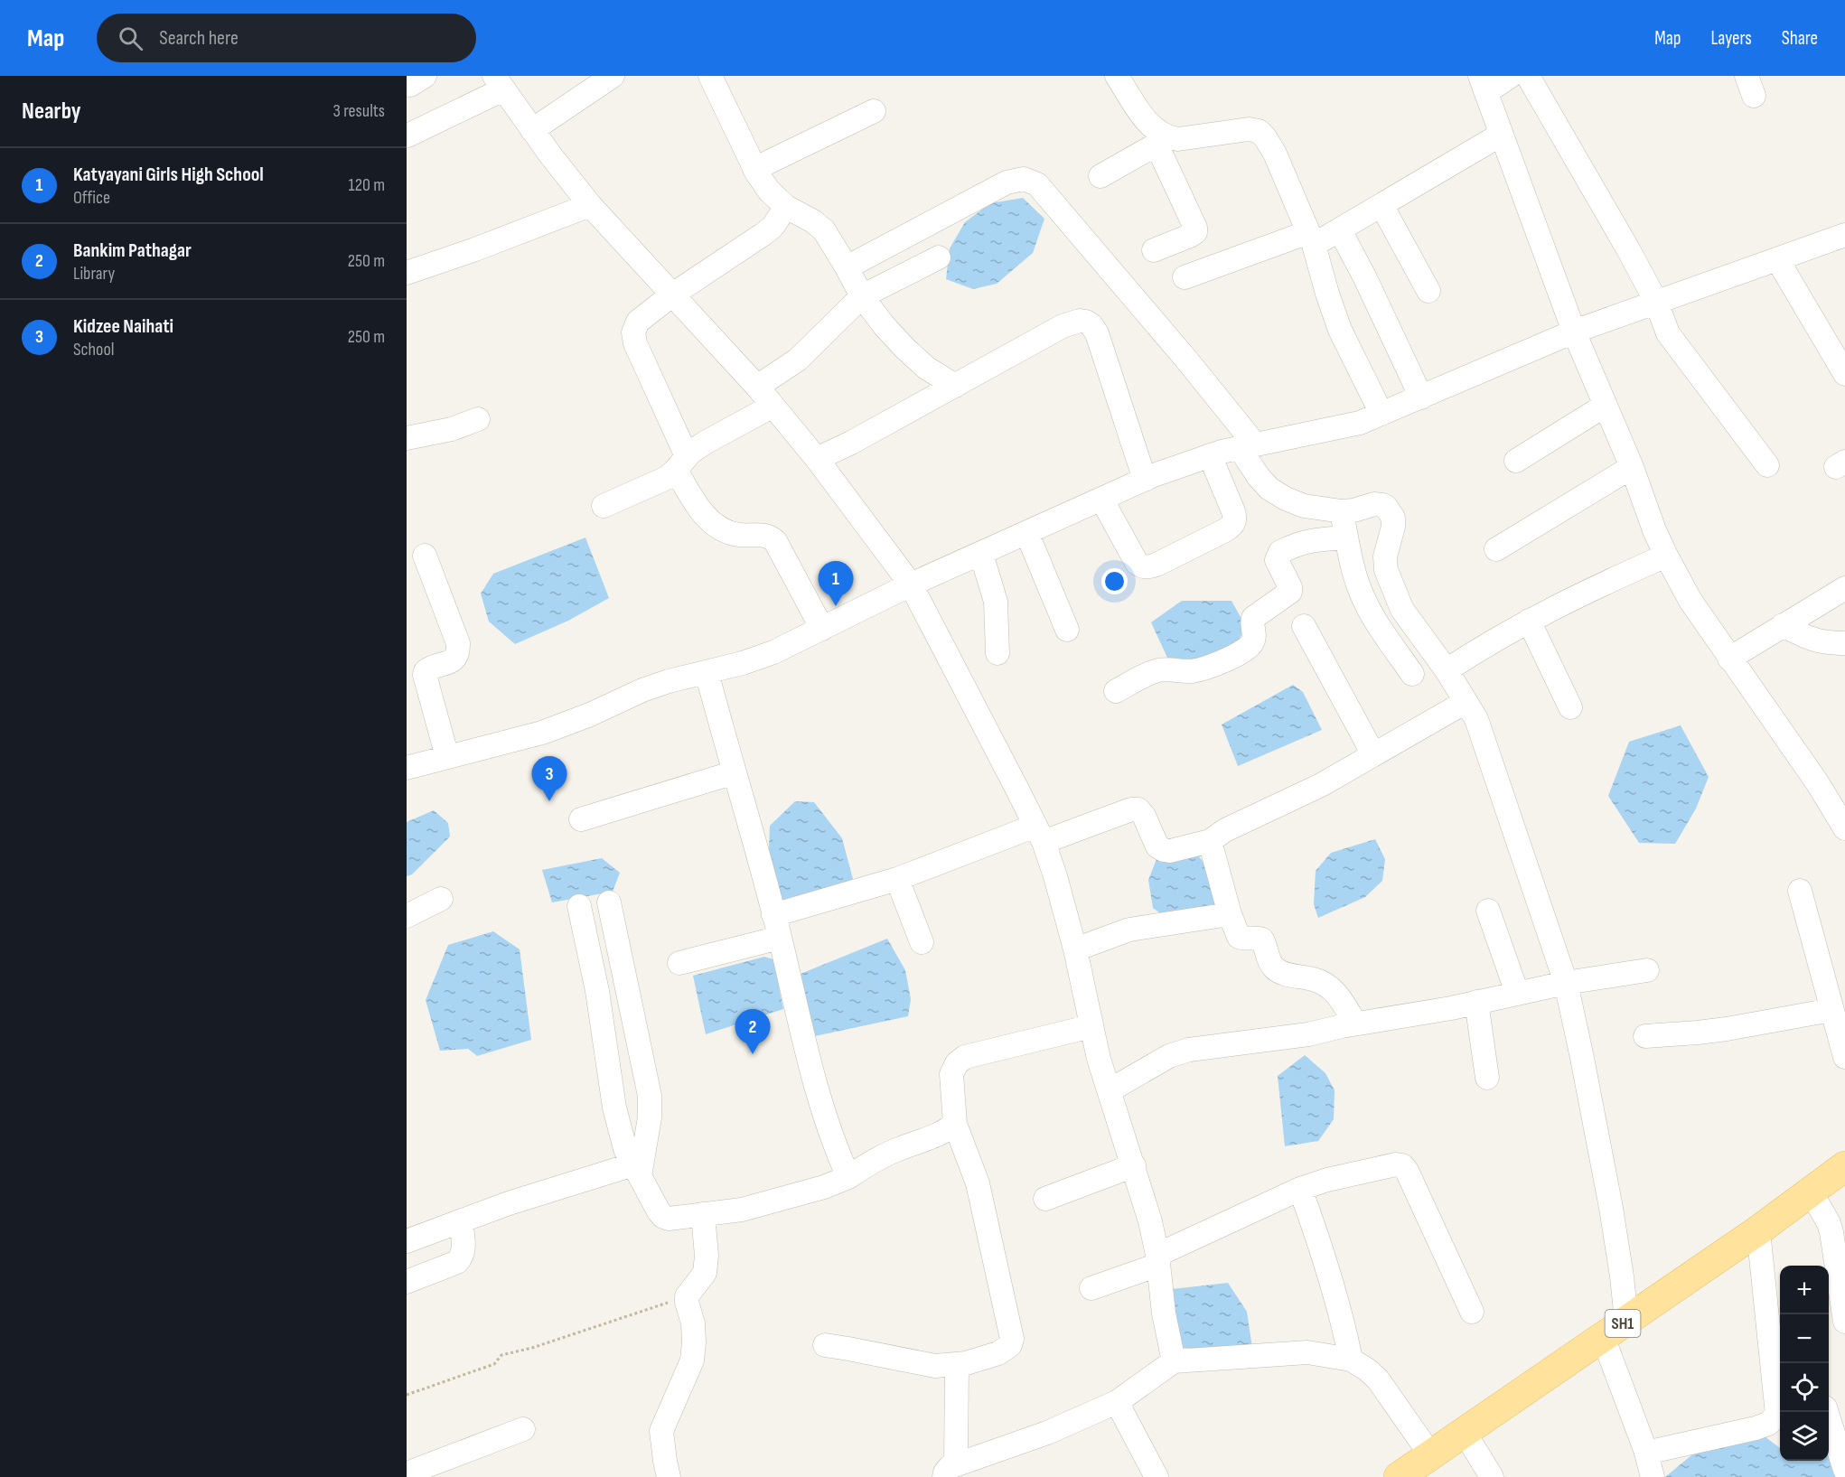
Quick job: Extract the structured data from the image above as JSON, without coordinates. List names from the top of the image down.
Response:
{
  "streets": {
    "main road": ["SH1"]
  },
  "page": {
    "header": "Map",
    "search": "Search here",
    "nav": ["Map", "Layers", "Share"],
    "heading": ["Nearby", "3 results"],
    "list": [
      {
        "mark": "1",
        "name": "Katyayani Girls High School",
        "note": "Office",
        "value": "120 m"
      },
      {
        "mark": "2",
        "name": "Bankim Pathagar",
        "note": "Library",
        "value": "250 m"
      },
      {
        "mark": "3",
        "name": "Kidzee Naihati",
        "note": "School",
        "value": "250 m"
      }
    ],
    "pins": ["1", "3", "2"],
    "map_buttons": ["+", "−"]
  }
}
